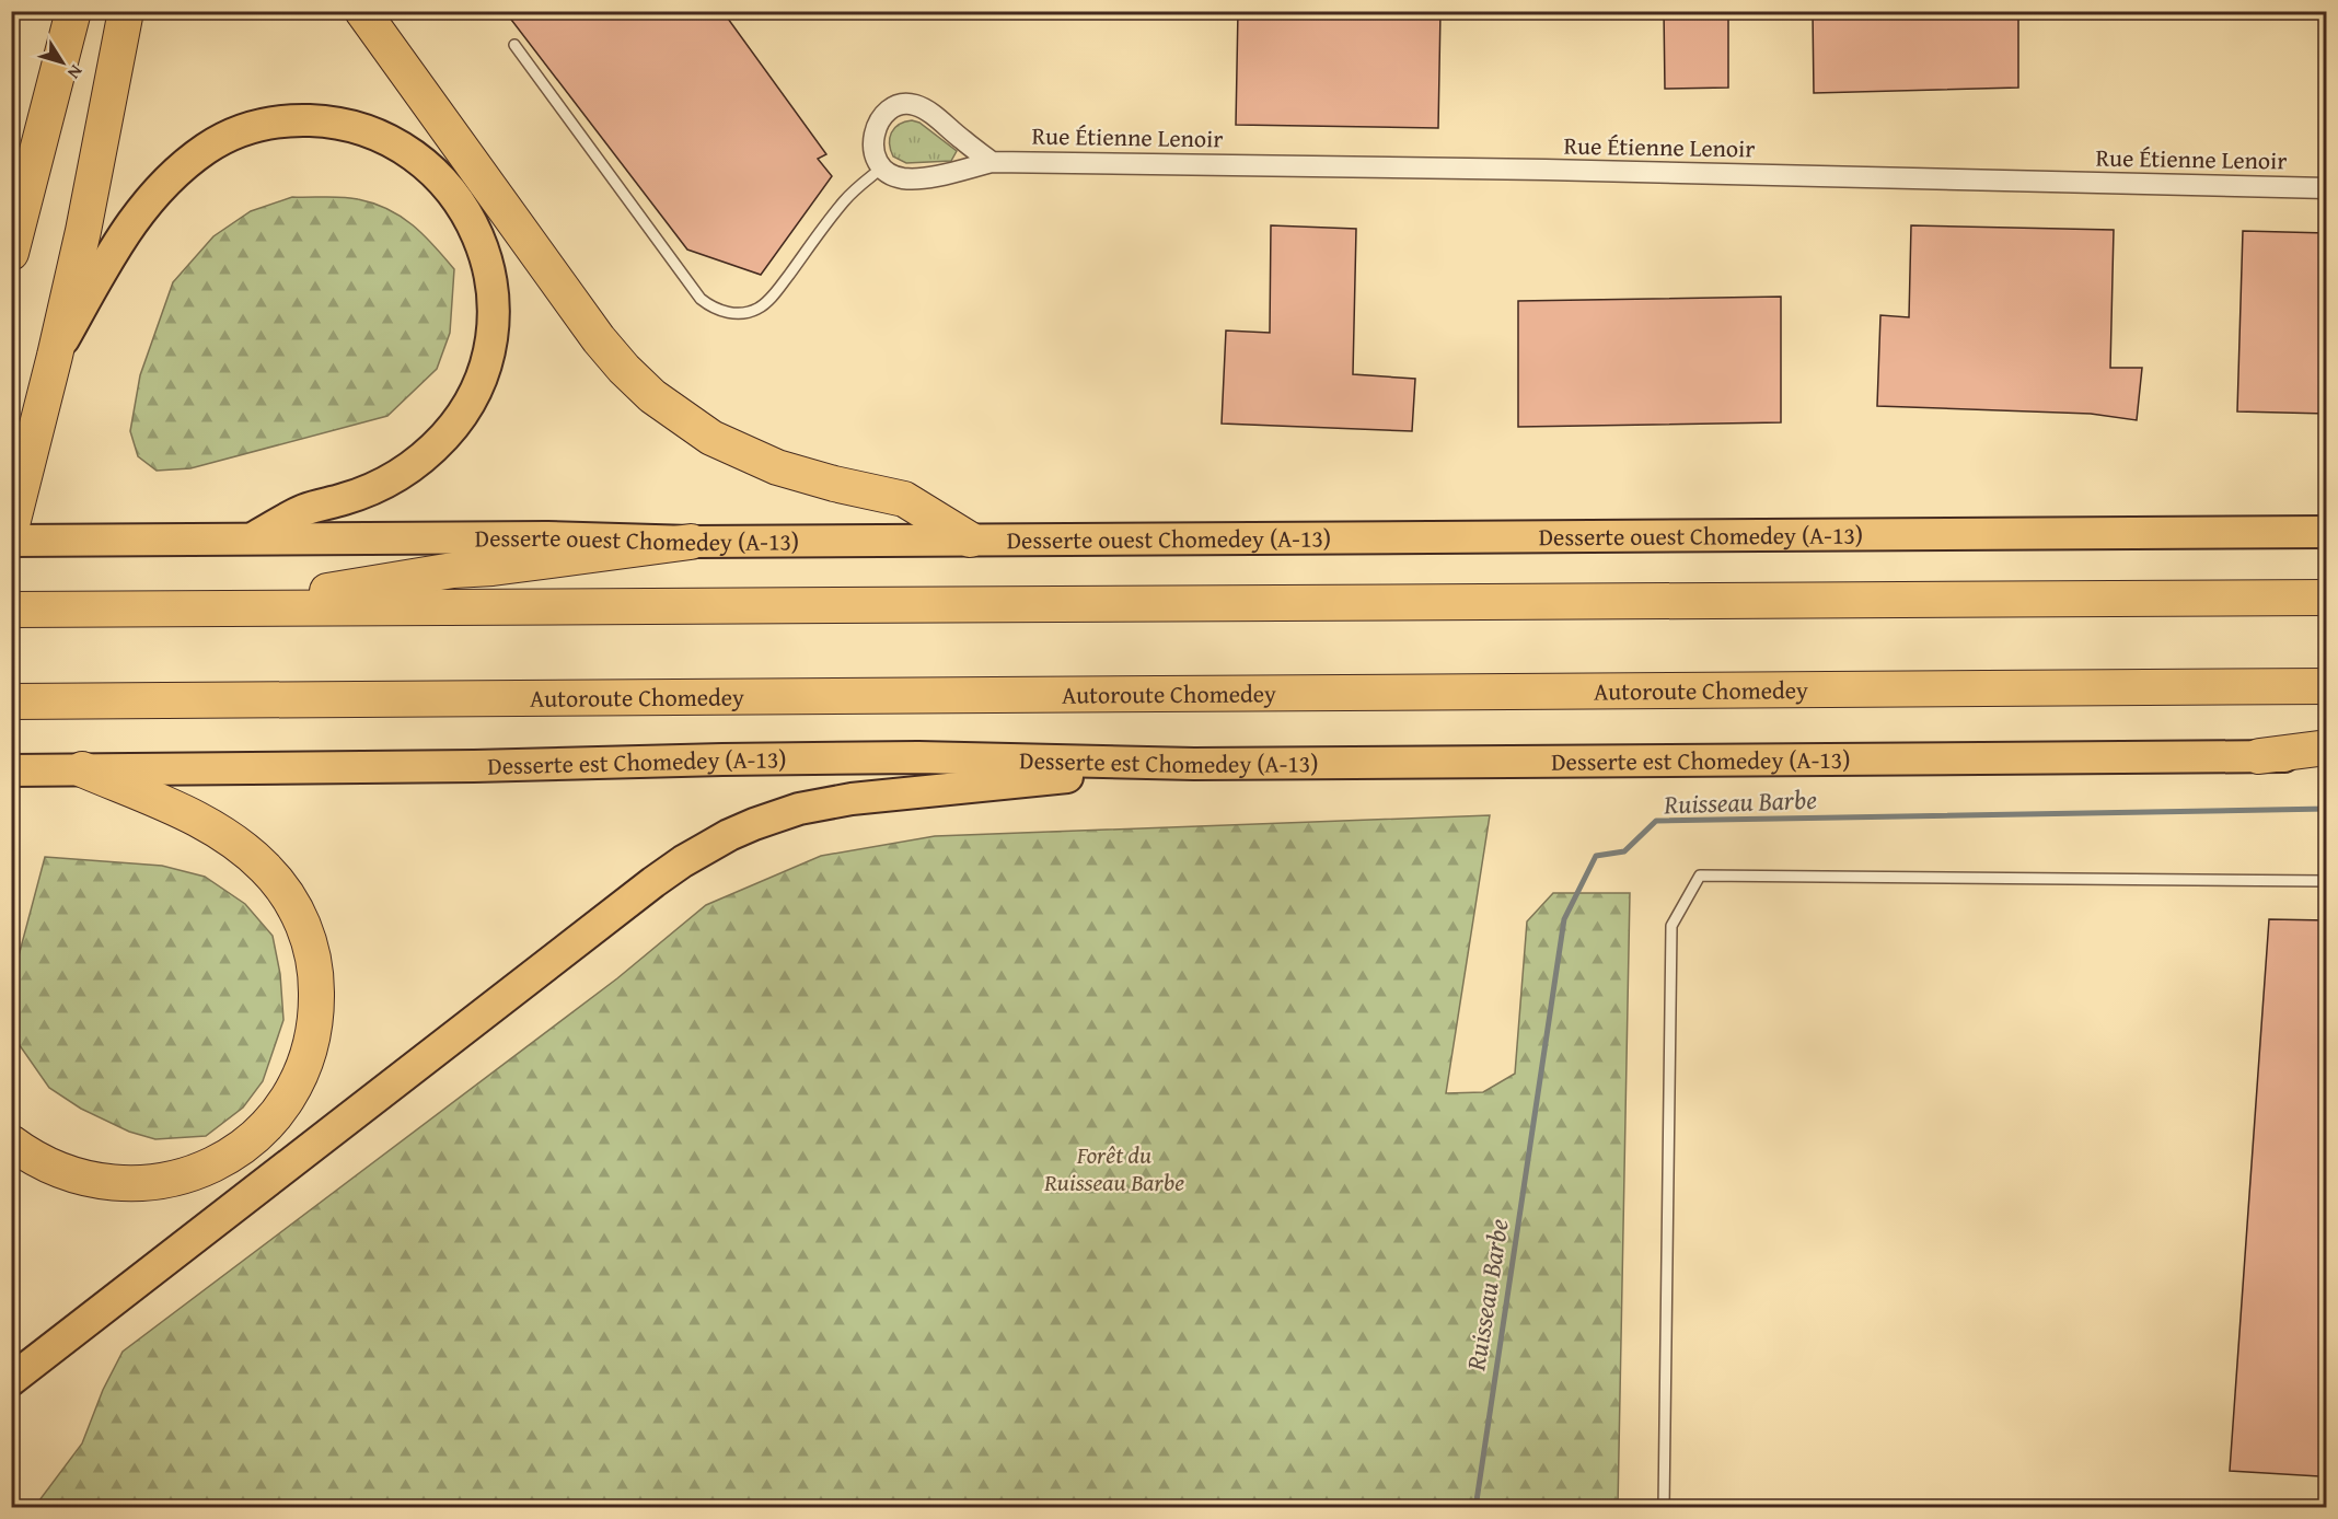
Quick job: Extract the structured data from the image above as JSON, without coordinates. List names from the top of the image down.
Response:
{
  "streets": {
    "highway": ["Autoroute Chomedey"],
    "main road": ["Desserte ouest Chomedey (A-13)", "Desserte est Chomedey (A-13)"],
    "street": ["Rue Étienne Lenoir"]
  },
  "water": ["Ruisseau Barbe"],
  "parks": ["Forêt du Ruisseau Barbe"],
  "north": "bottom right"
}
